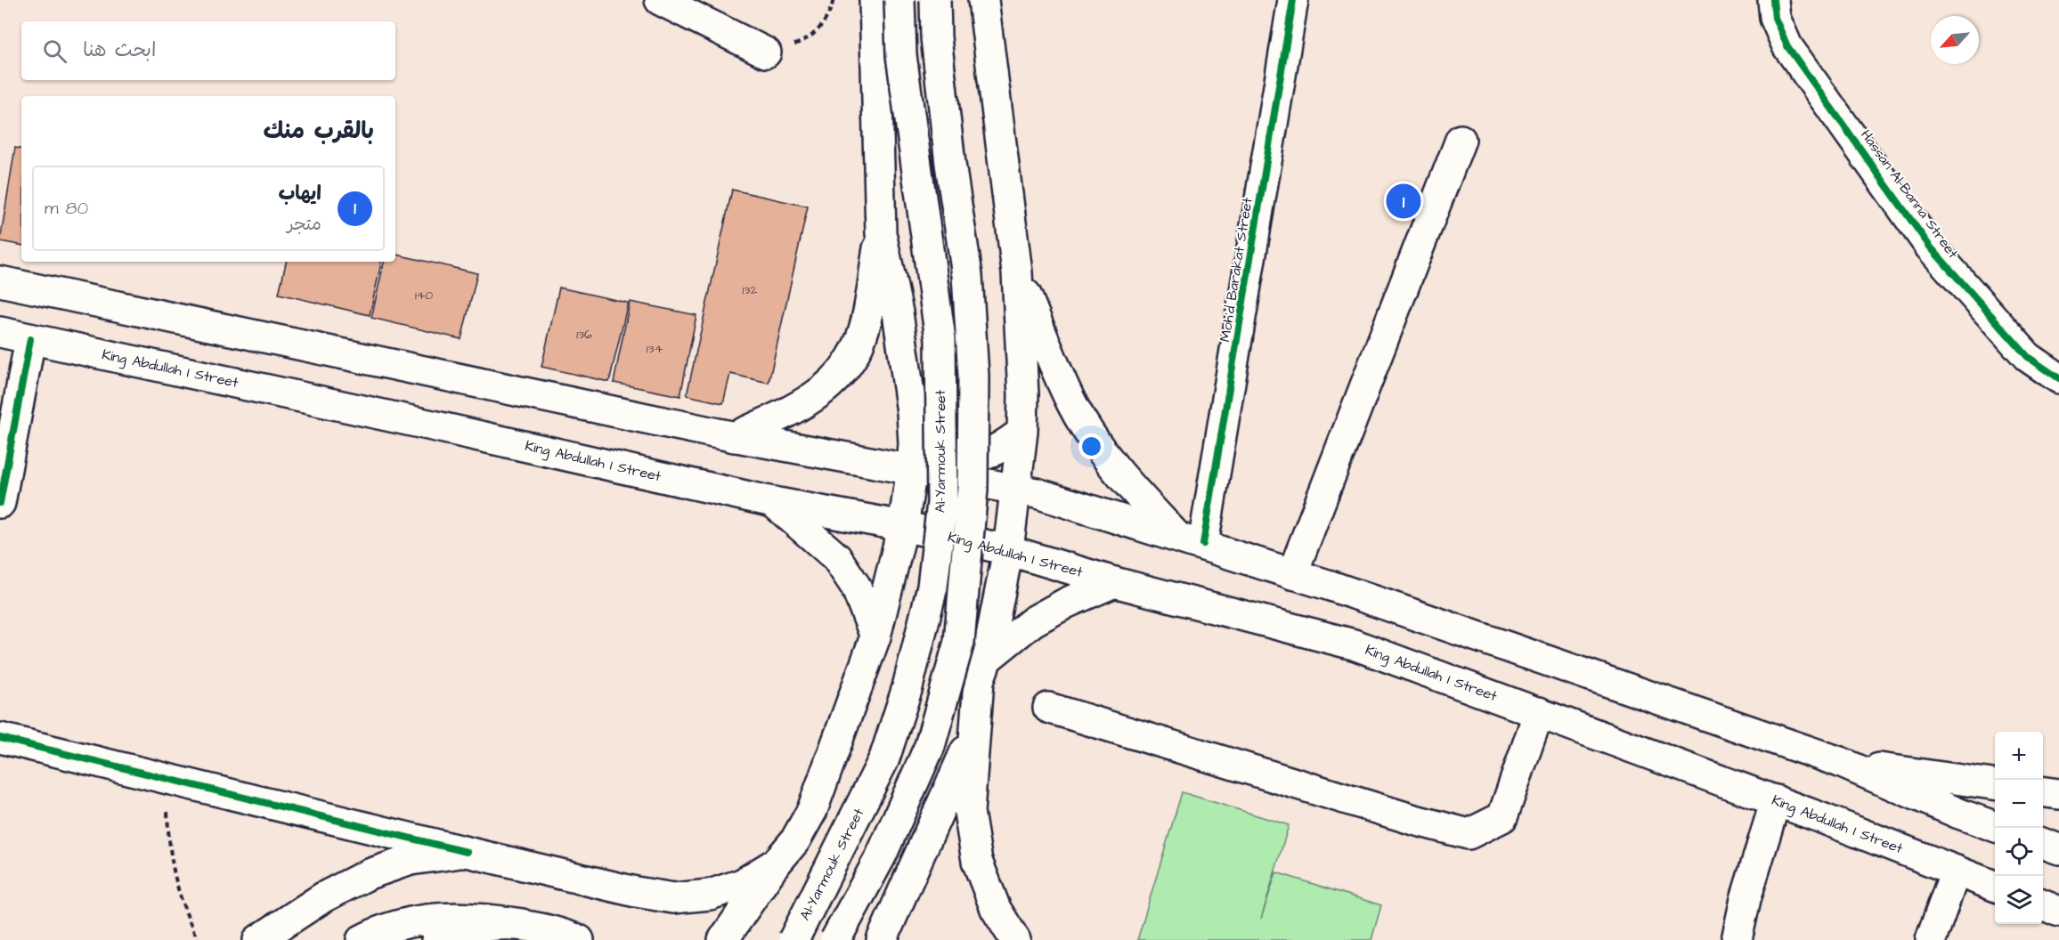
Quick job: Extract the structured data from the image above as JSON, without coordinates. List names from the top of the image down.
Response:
{
  "streets": {
    "main road": [
      "Hassan Al-Banna Street",
      "Moh'd Barakat Street",
      "King Abdullah I Street",
      "Al-Yarmouk Street"
    ]
  },
  "house_numbers": [
    "132",
    "140",
    "136",
    "134"
  ],
  "north": "bottom left",
  "page": {
    "search": "ابحث هنا",
    "heading": "بالقرب منك",
    "list": [
      {
        "mark": "1",
        "name": "ايهاب",
        "note": "متجر",
        "value": "80 m"
      }
    ],
    "pins": "1",
    "map_buttons": ["+", "−"]
  }
}
